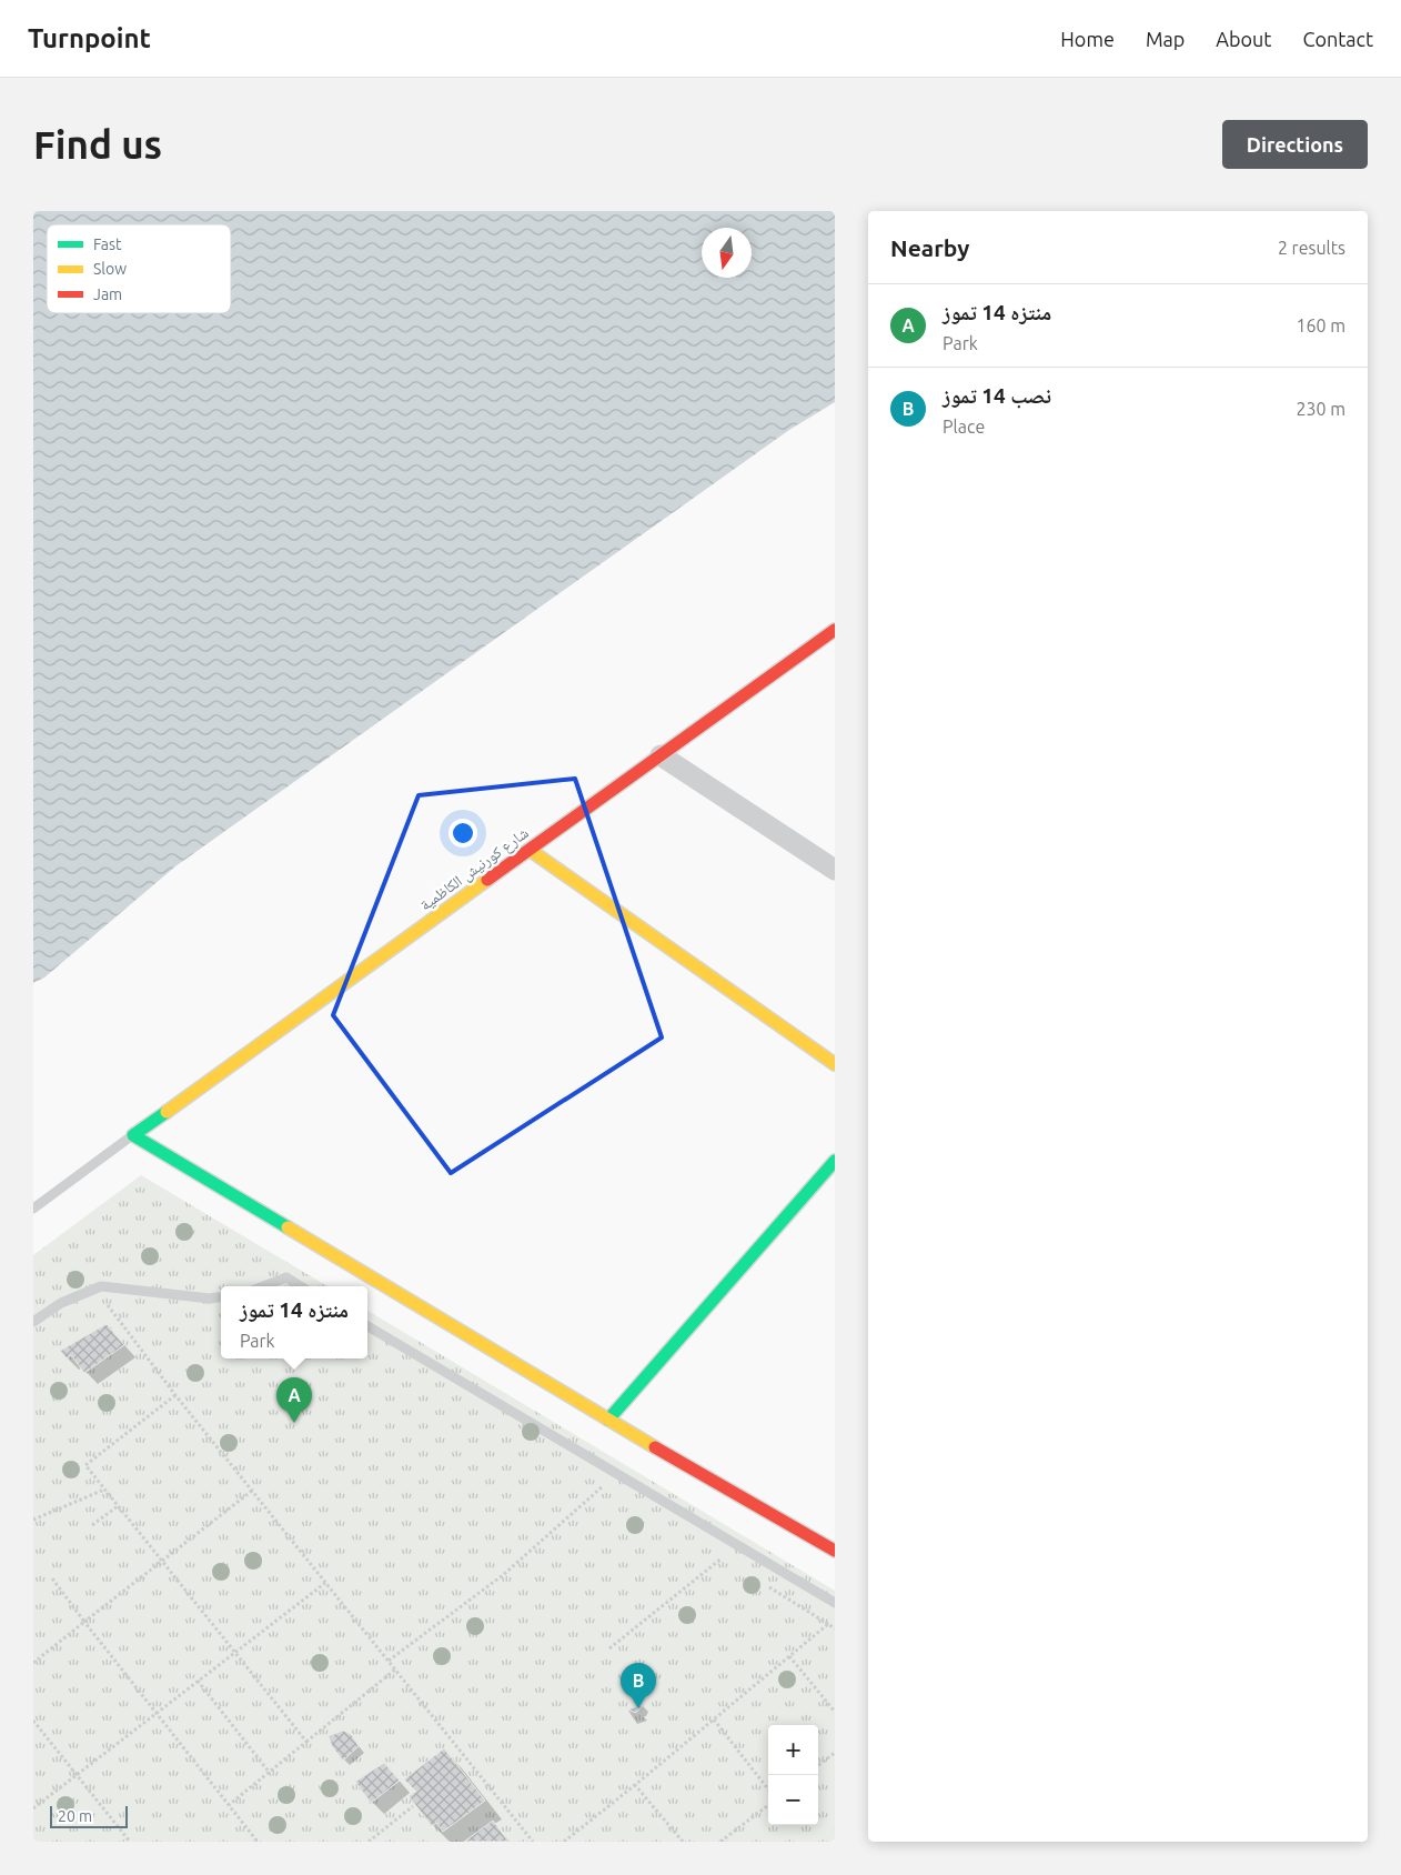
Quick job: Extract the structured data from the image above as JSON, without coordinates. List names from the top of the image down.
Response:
{
  "streets": {
    "street": ["شارع كورنيش الكاظمية"]
  },
  "legend": ["Fast", "Slow", "Jam"],
  "scale_bar": "20 m",
  "north": "bottom",
  "page": {
    "header": "Turnpoint",
    "nav": [
      "Home",
      "Map",
      "About",
      "Contact"
    ],
    "buttons": "Directions",
    "title": "Find us",
    "heading": ["Nearby", "2 results"],
    "list": [
      {
        "mark": "A",
        "name": "منتزه 14 تموز",
        "note": "Park",
        "value": "160 m"
      },
      {
        "mark": "B",
        "name": "نصب 14 تموز",
        "note": "Place",
        "value": "230 m"
      }
    ],
    "popup": ["منتزه 14 تموز", "Park"],
    "pins": ["A", "B"],
    "map_buttons": ["+", "−"],
    "scale": "20 m"
  }
}
